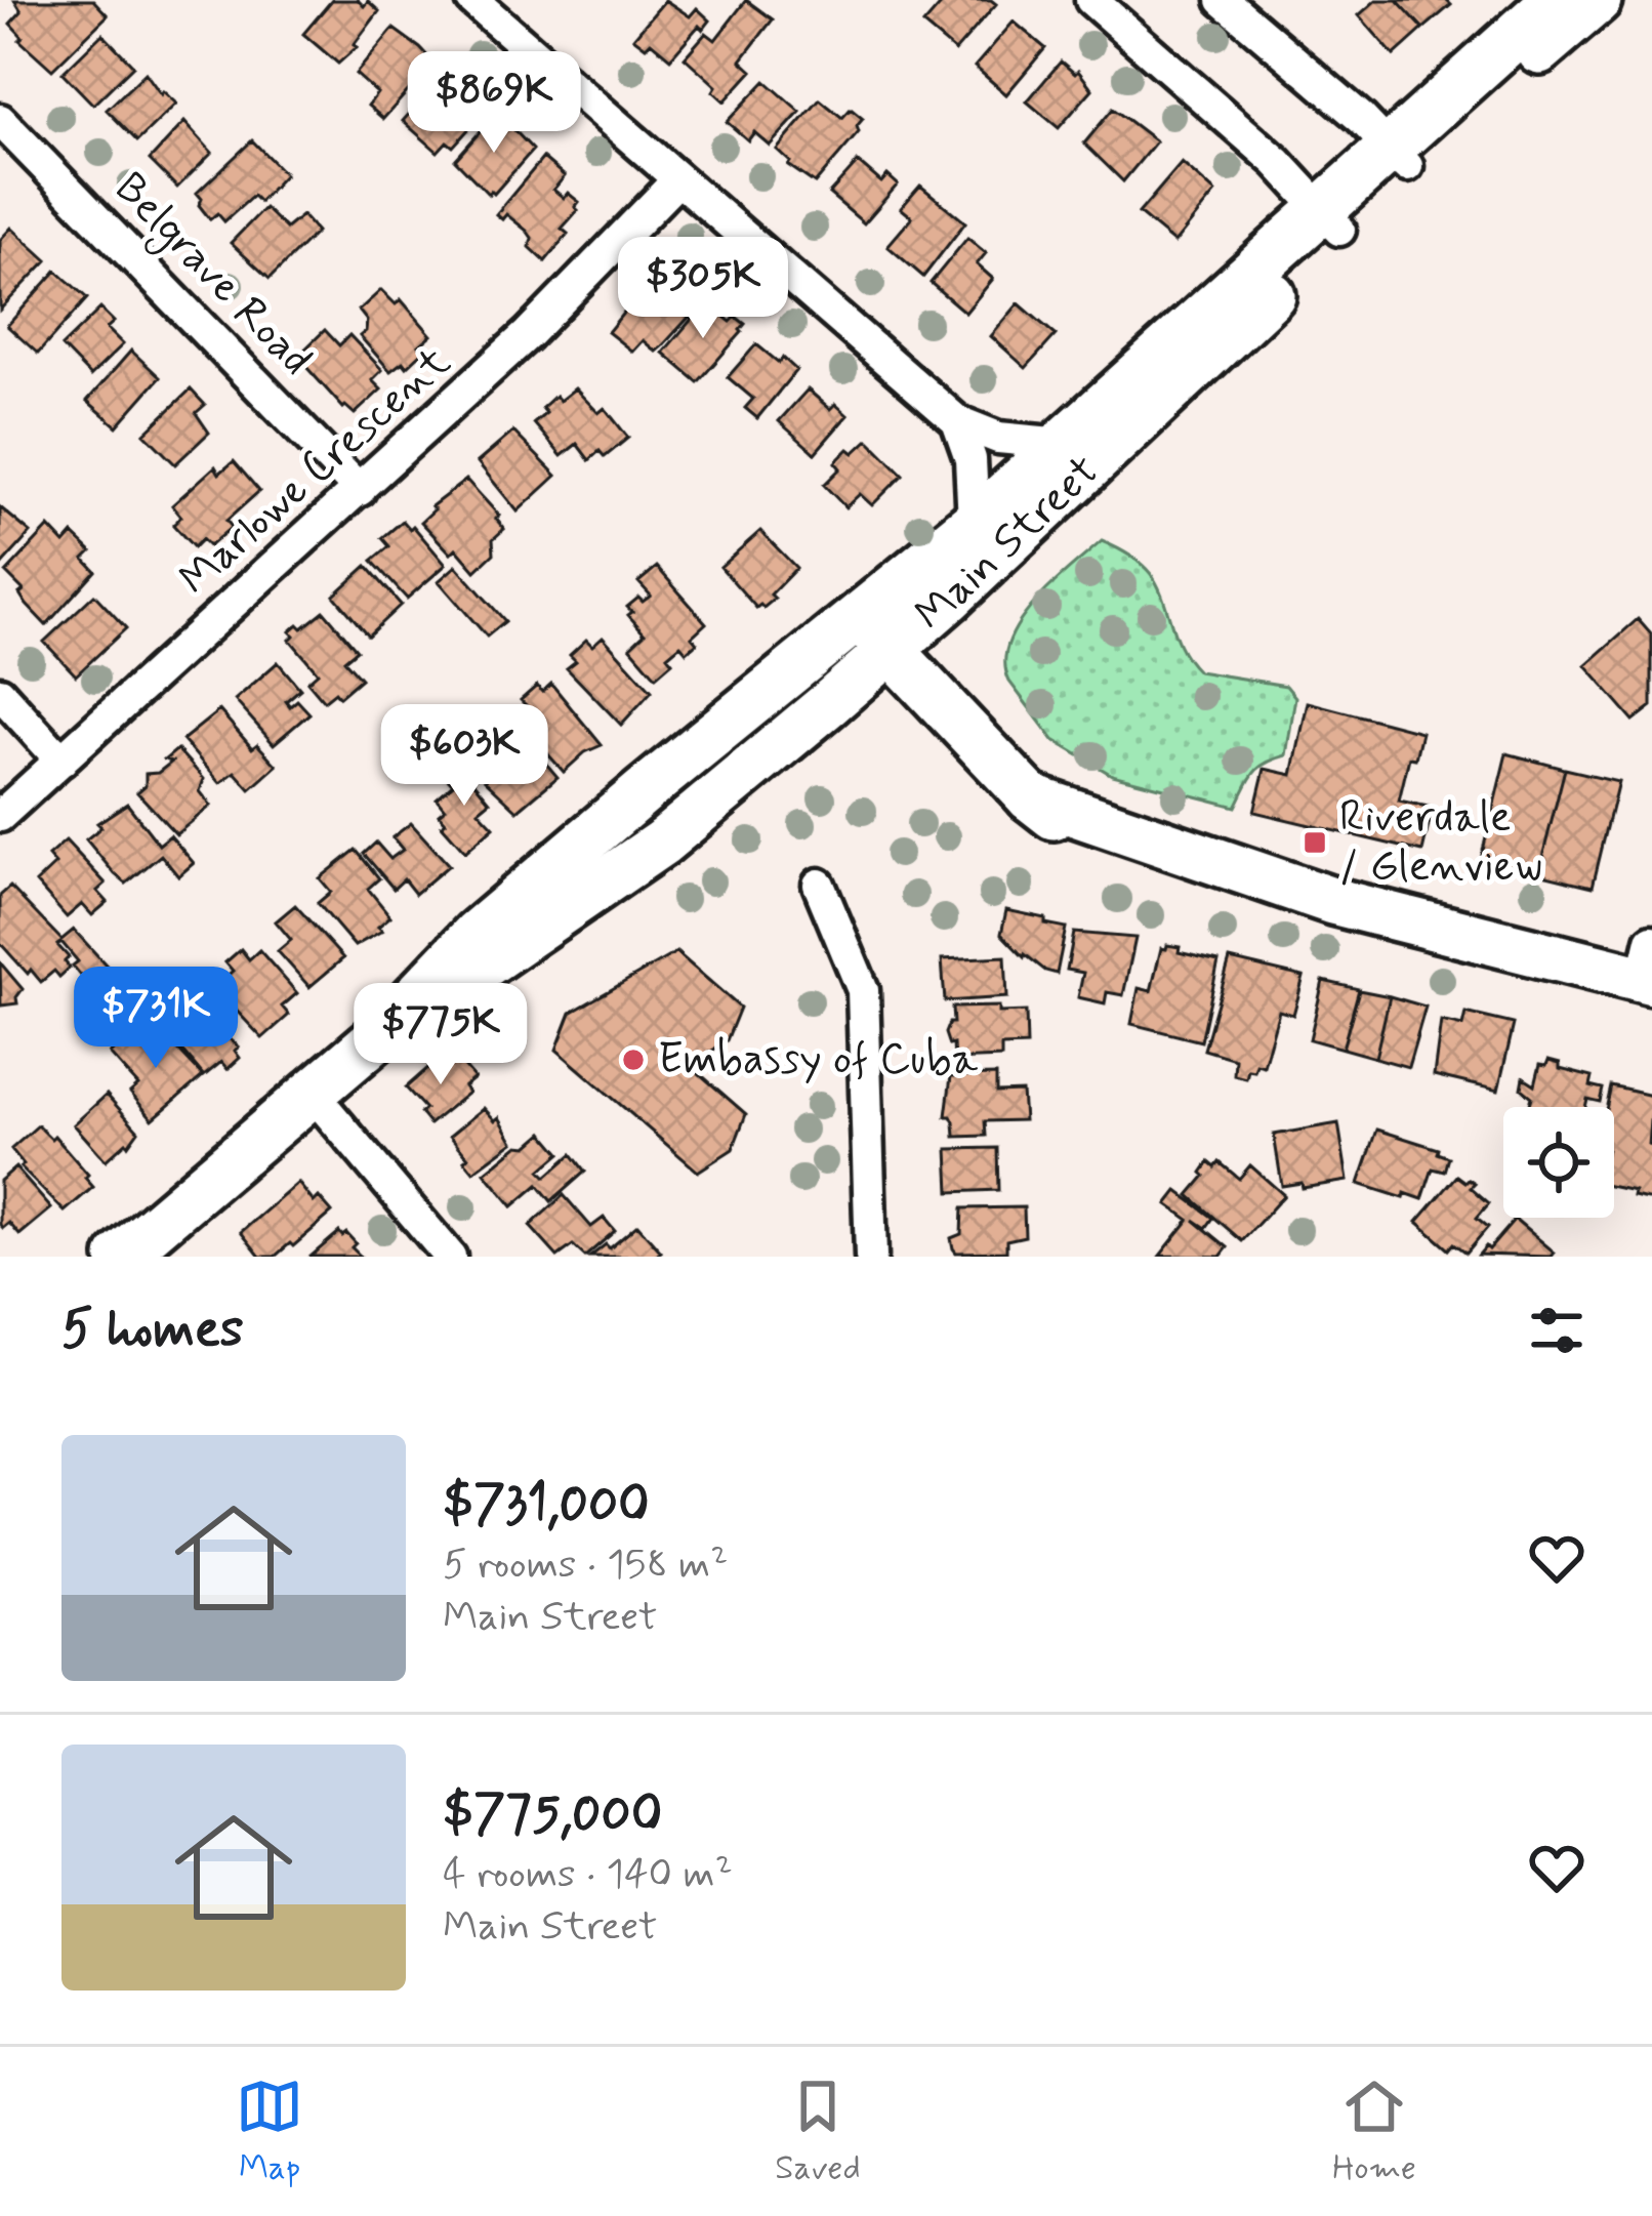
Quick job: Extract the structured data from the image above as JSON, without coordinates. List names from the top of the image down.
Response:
{
  "streets": {
    "main road": ["Main Street"],
    "street": ["Belgrave Road", "Marlowe Crescent"]
  },
  "crossings": [
    ["Belgrave Road", "Marlowe Crescent"]
  ],
  "places": {
    "transit": ["Riverdale / Glenview"],
    "other": ["Embassy of Cuba"]
  },
  "page": {
    "price": [
      "$869K",
      "$305K",
      "$603K",
      "$731K",
      "$775K"
    ],
    "heading": "5 homes",
    "list": [
      {
        "name": "$731,000",
        "note": "5 rooms · 158 m² · Main Street"
      },
      {
        "name": "$775,000",
        "note": "4 rooms · 140 m² · Main Street"
      }
    ],
    "tabs": ["Map", "Saved", "Home"]
  }
}
